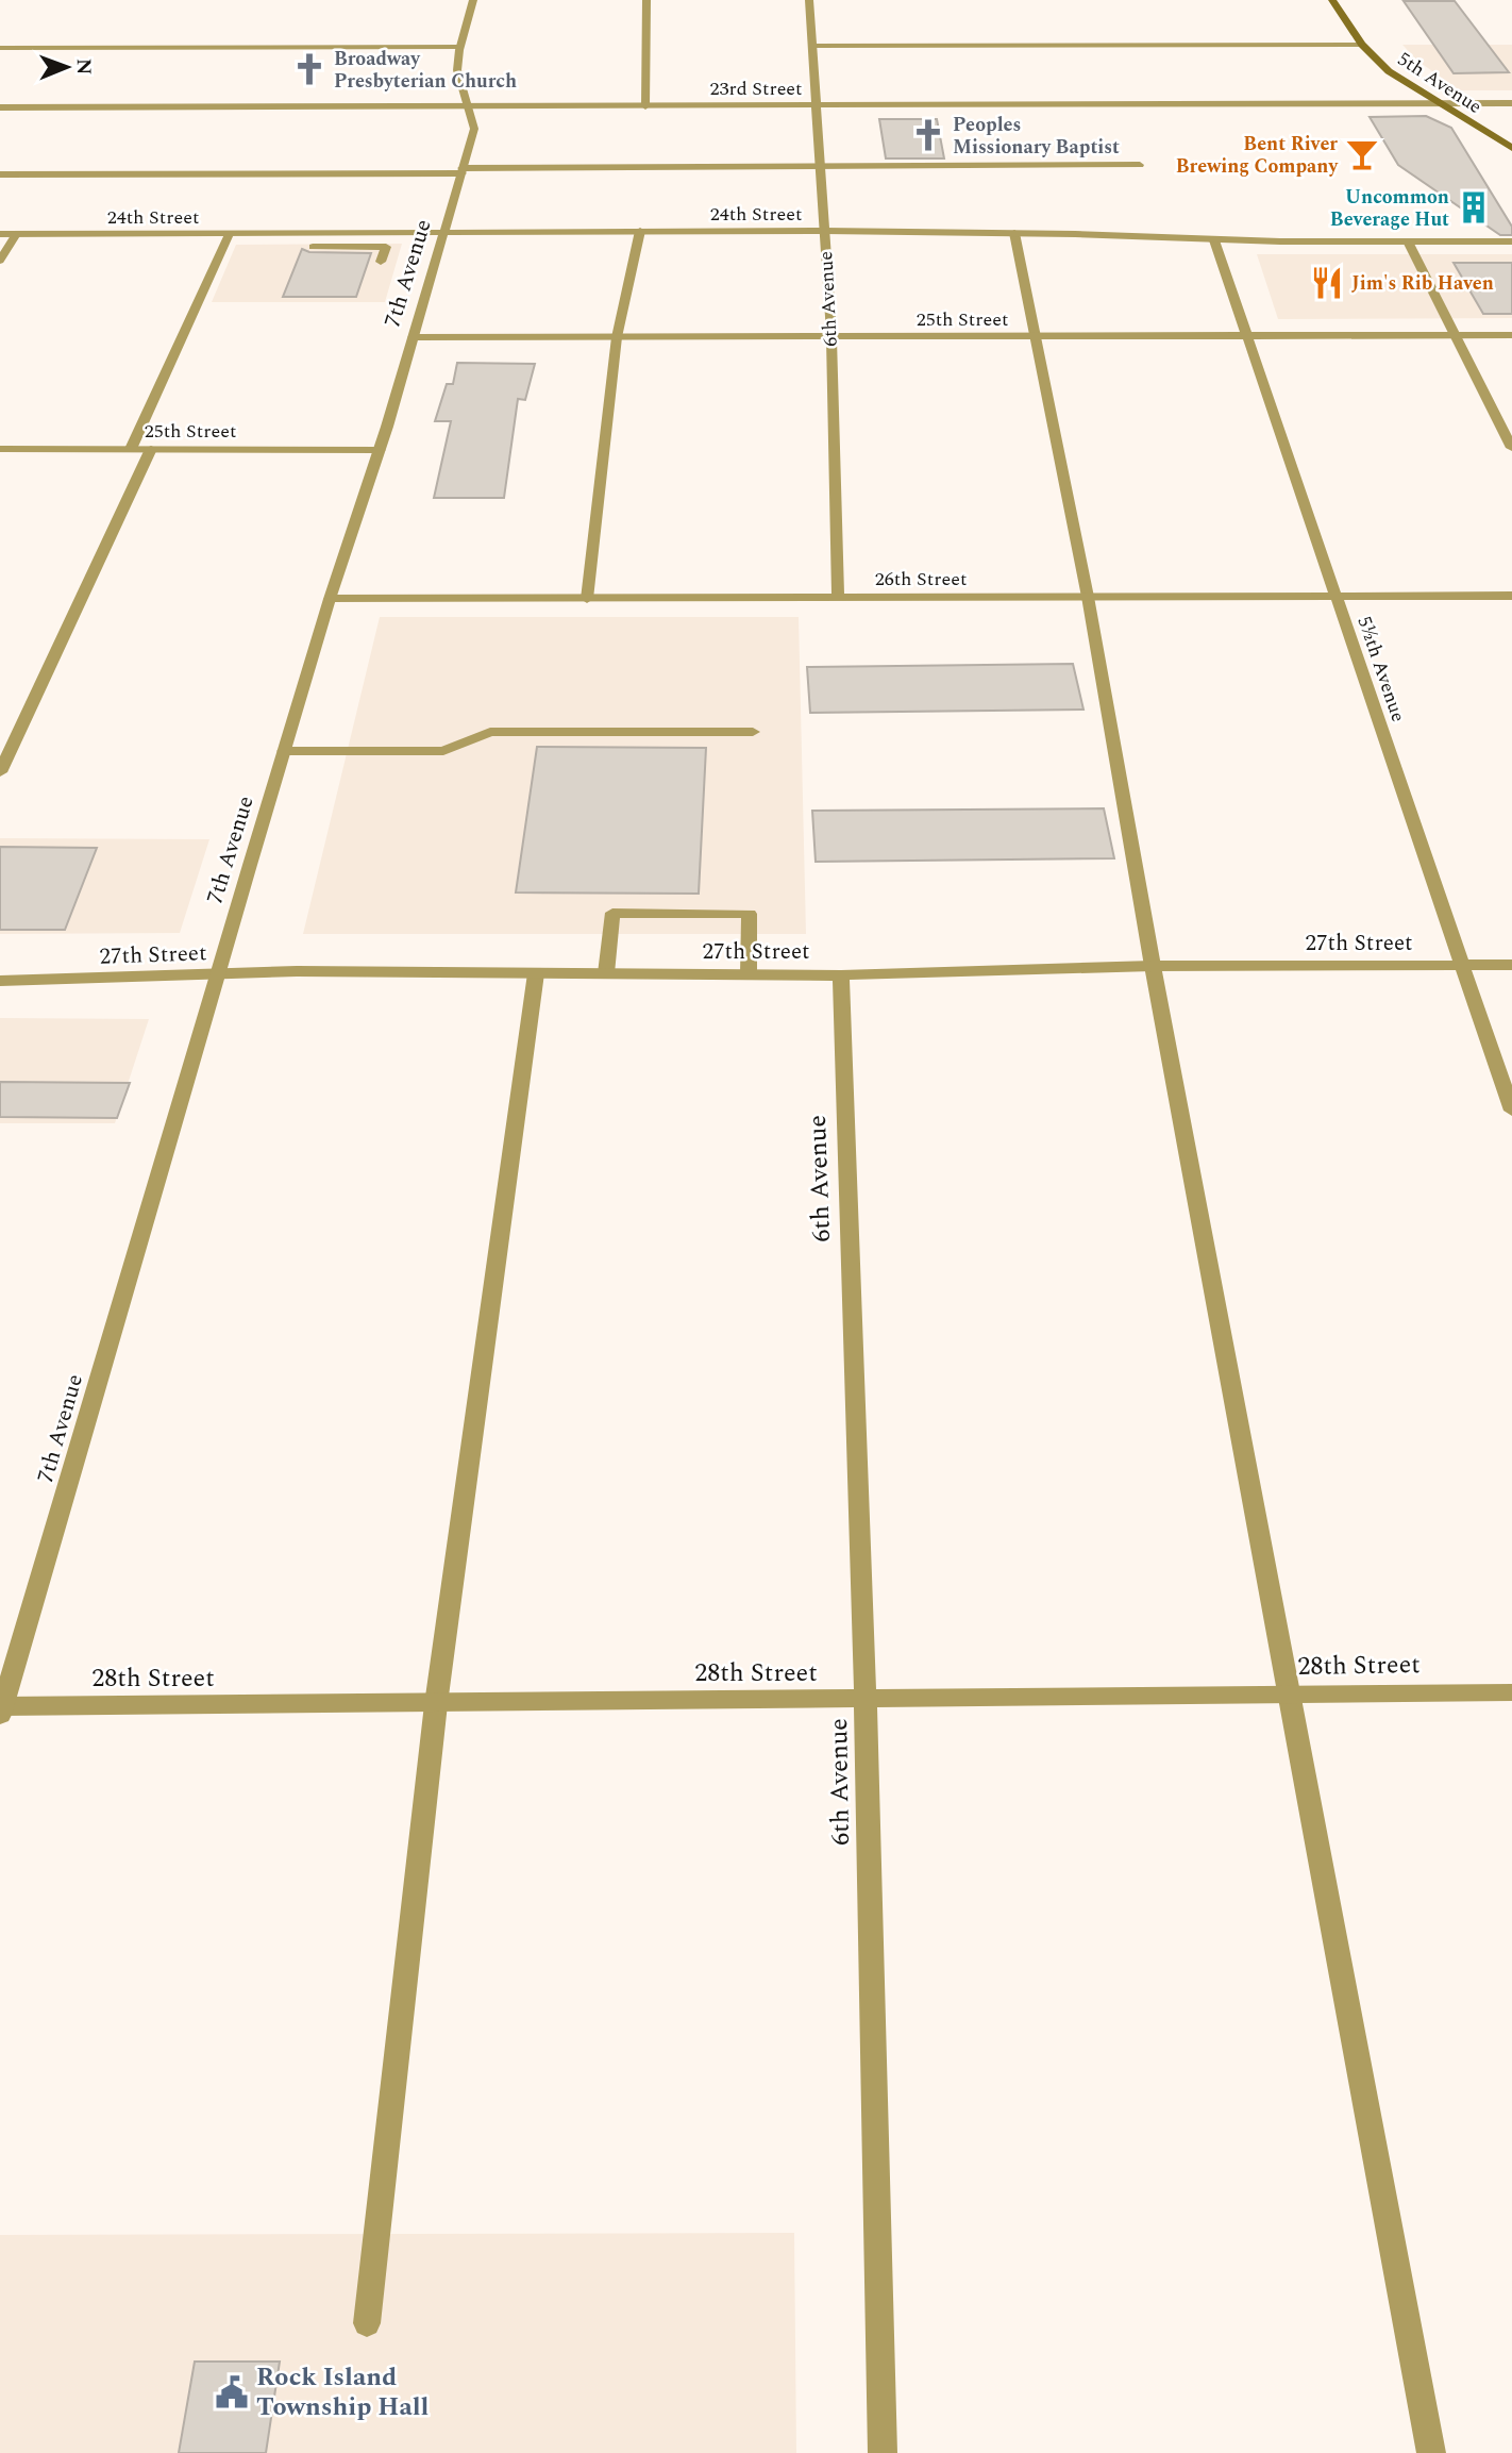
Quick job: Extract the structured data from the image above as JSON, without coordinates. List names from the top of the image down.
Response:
{
  "streets": {
    "main road": ["5th Avenue"],
    "street": [
      "23rd Street",
      "24th Street",
      "7th Avenue",
      "6th Avenue",
      "25th Street",
      "26th Street",
      "5½th Avenue",
      "27th Street",
      "28th Street"
    ]
  },
  "crossings": [
    ["5th Avenue", "23rd Street"],
    ["23rd Street", "7th Avenue"],
    ["23rd Street", "6th Avenue"],
    ["24th Street", "7th Avenue"],
    ["24th Street", "6th Avenue"],
    ["24th Street", "5½th Avenue"],
    ["7th Avenue", "25th Street"],
    ["7th Avenue", "26th Street"],
    ["7th Avenue", "27th Street"],
    ["7th Avenue", "28th Street"],
    ["6th Avenue", "25th Street"],
    ["6th Avenue", "26th Street"],
    ["6th Avenue", "27th Street"],
    ["6th Avenue", "28th Street"],
    ["25th Street", "5½th Avenue"],
    ["26th Street", "5½th Avenue"],
    ["5½th Avenue", "27th Street"]
  ],
  "places": {
    "church": ["Broadway Presbyterian Church", "Peoples Missionary Baptist"],
    "bar": ["Bent River Brewing Company"],
    "building": ["Uncommon Beverage Hut"],
    "restaurant": ["Jim's Rib Haven"],
    "public building": ["Rock Island Township Hall"]
  },
  "north": "right"
}
